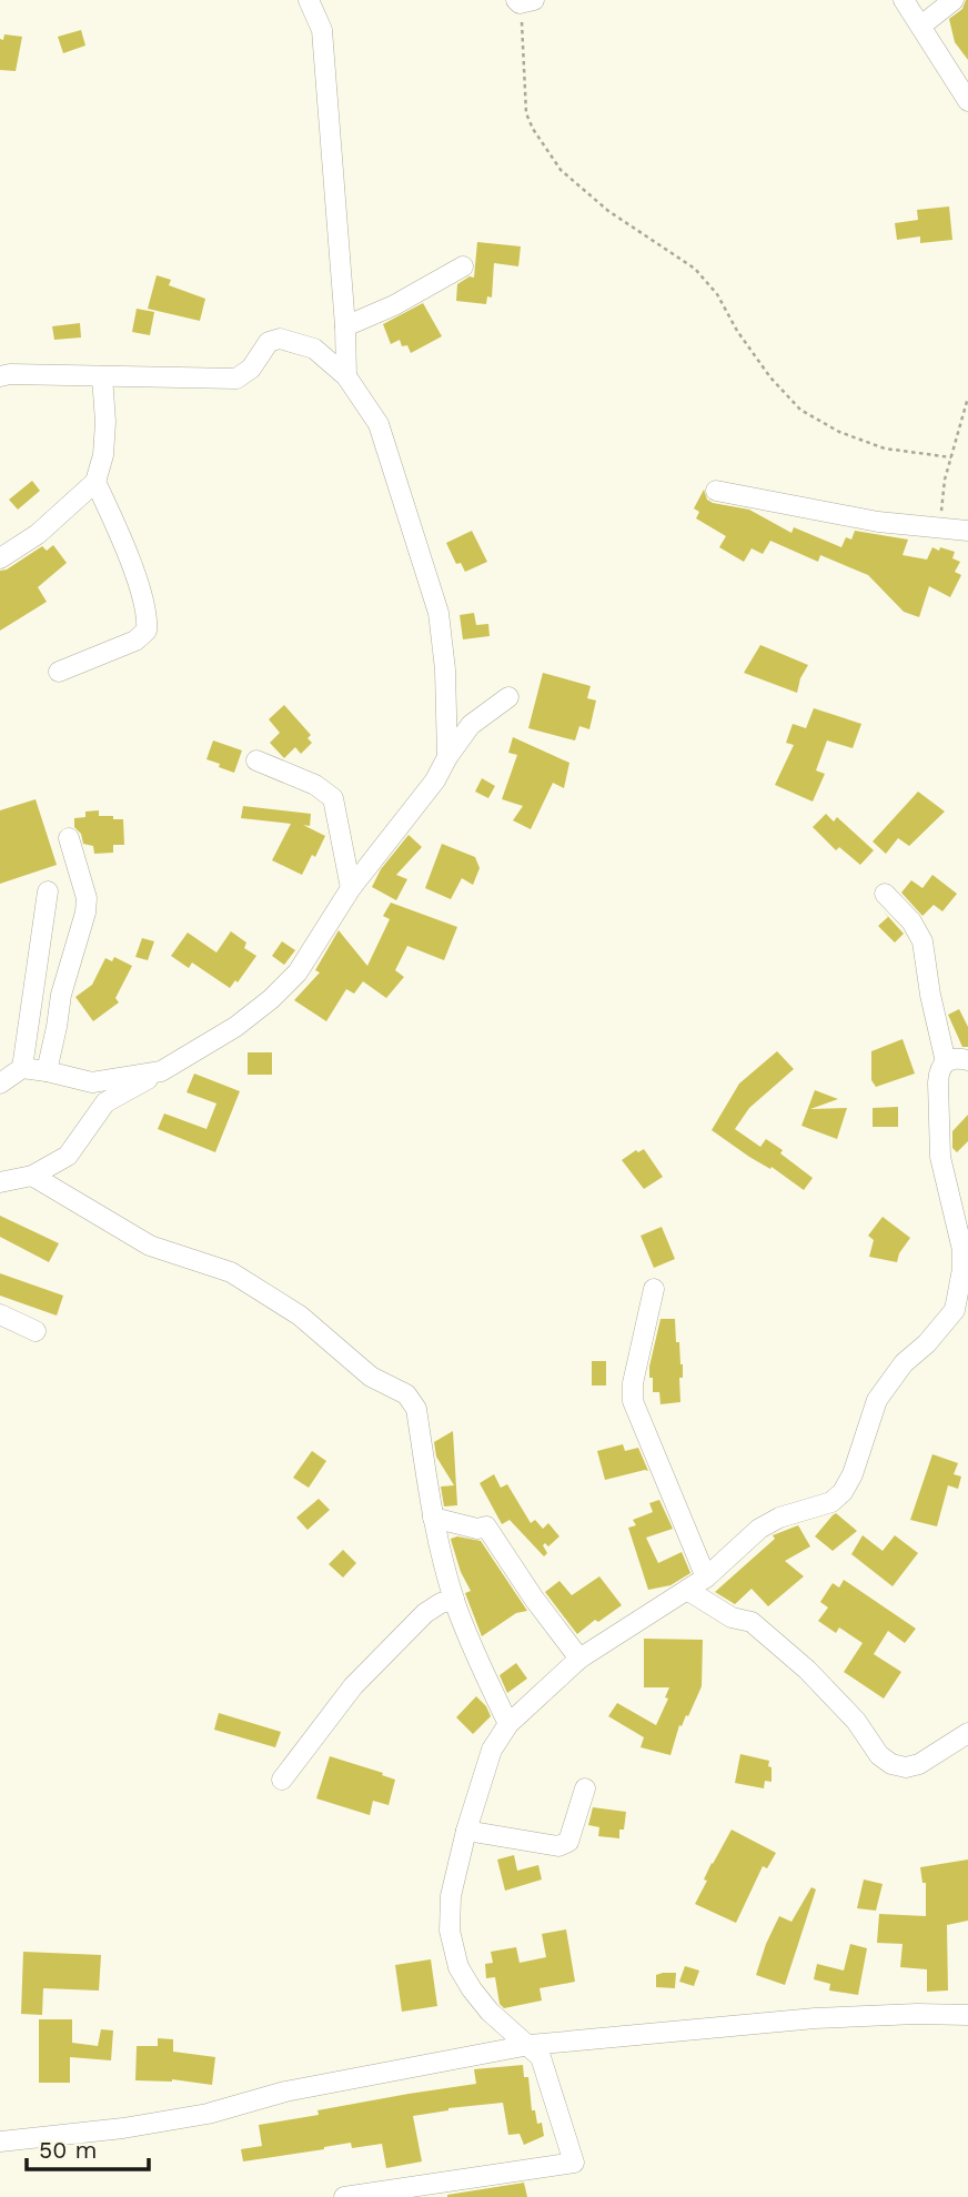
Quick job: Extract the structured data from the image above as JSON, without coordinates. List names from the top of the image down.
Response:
{
  "scale_bar": "50 m"
}
